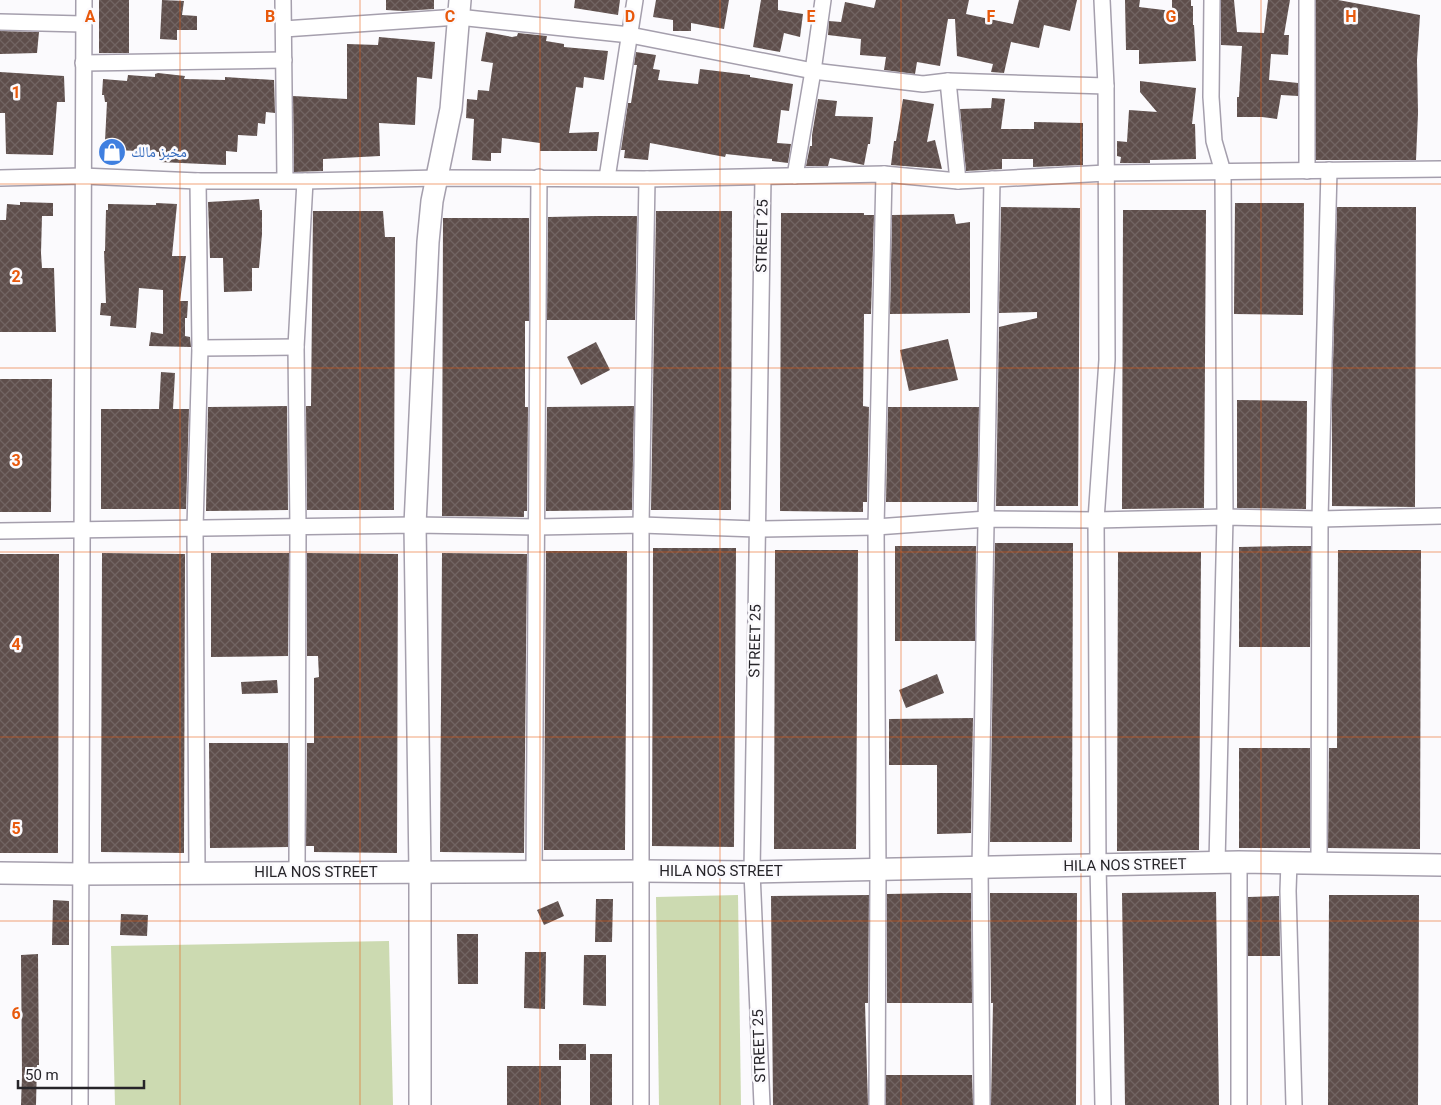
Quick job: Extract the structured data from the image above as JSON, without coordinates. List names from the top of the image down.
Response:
{
  "streets": {
    "street": ["STREET 25", "HILA NOS STREET"]
  },
  "crossings": [
    ["STREET 25", "HILA NOS STREET"]
  ],
  "places": {
    "shop": ["مخبز مالك"]
  },
  "scale_bar": "50 m",
  "grid": {
    "columns": [
      "A",
      "B",
      "C",
      "D",
      "E",
      "F",
      "G",
      "H"
    ],
    "rows": [
      "1",
      "2",
      "3",
      "4",
      "5",
      "6"
    ]
  }
}
